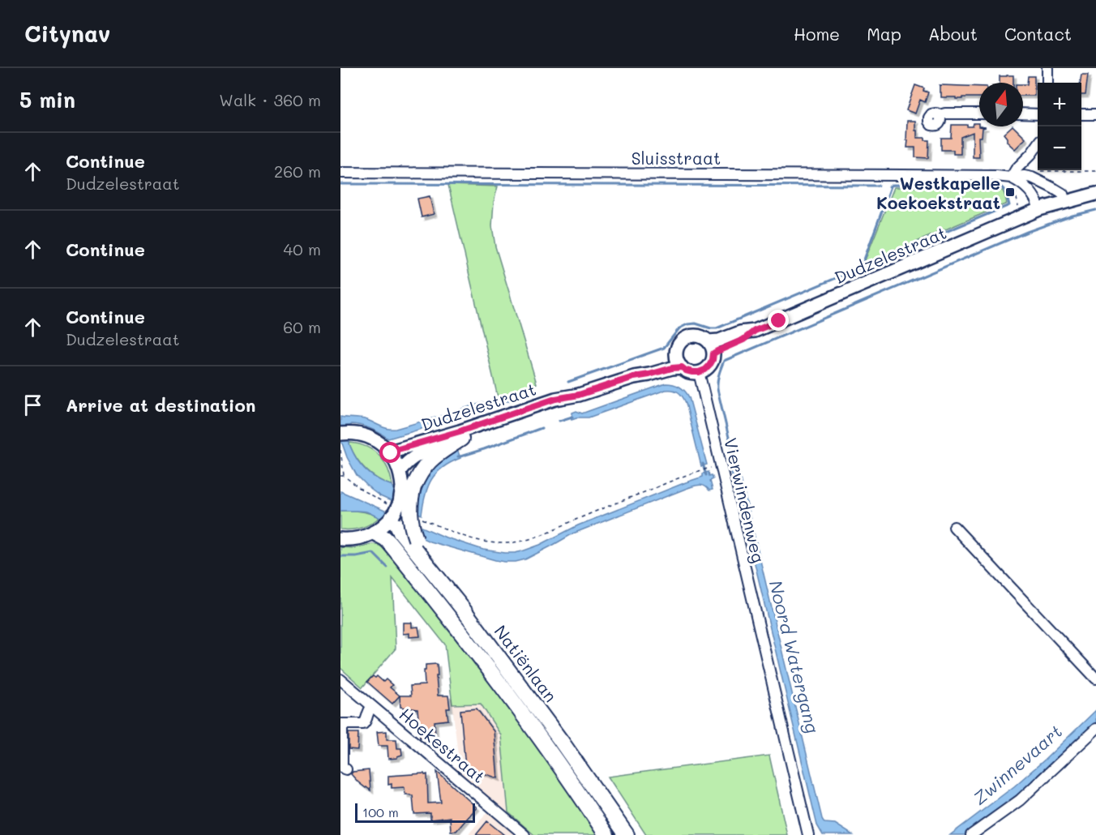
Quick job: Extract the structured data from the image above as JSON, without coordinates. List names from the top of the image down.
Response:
{
  "streets": {
    "highway": ["Natiënlaan"],
    "main road": ["Dudzelestraat"],
    "street": ["Sluisstraat", "Vierwindenweg", "Hoekestraat"]
  },
  "crossings": [
    ["Dudzelestraat", "Vierwindenweg"]
  ],
  "water": ["Noord Watergang", "Zwinnevaart"],
  "places": {
    "transit": ["Westkapelle Koekoekstraat"]
  },
  "scale_bar": "100 m",
  "north": "top",
  "page": {
    "header": "Citynav",
    "nav": [
      "Home",
      "Map",
      "About",
      "Contact"
    ],
    "heading": ["5 min", "Walk · 360 m"],
    "map_buttons": ["+", "−"],
    "list": [
      ["Continue", "Dudzelestraat", "260 m"],
      ["Continue", "40 m"],
      ["Continue", "Dudzelestraat", "60 m"],
      "Arrive at destination"
    ],
    "scale": "100 m"
  }
}
